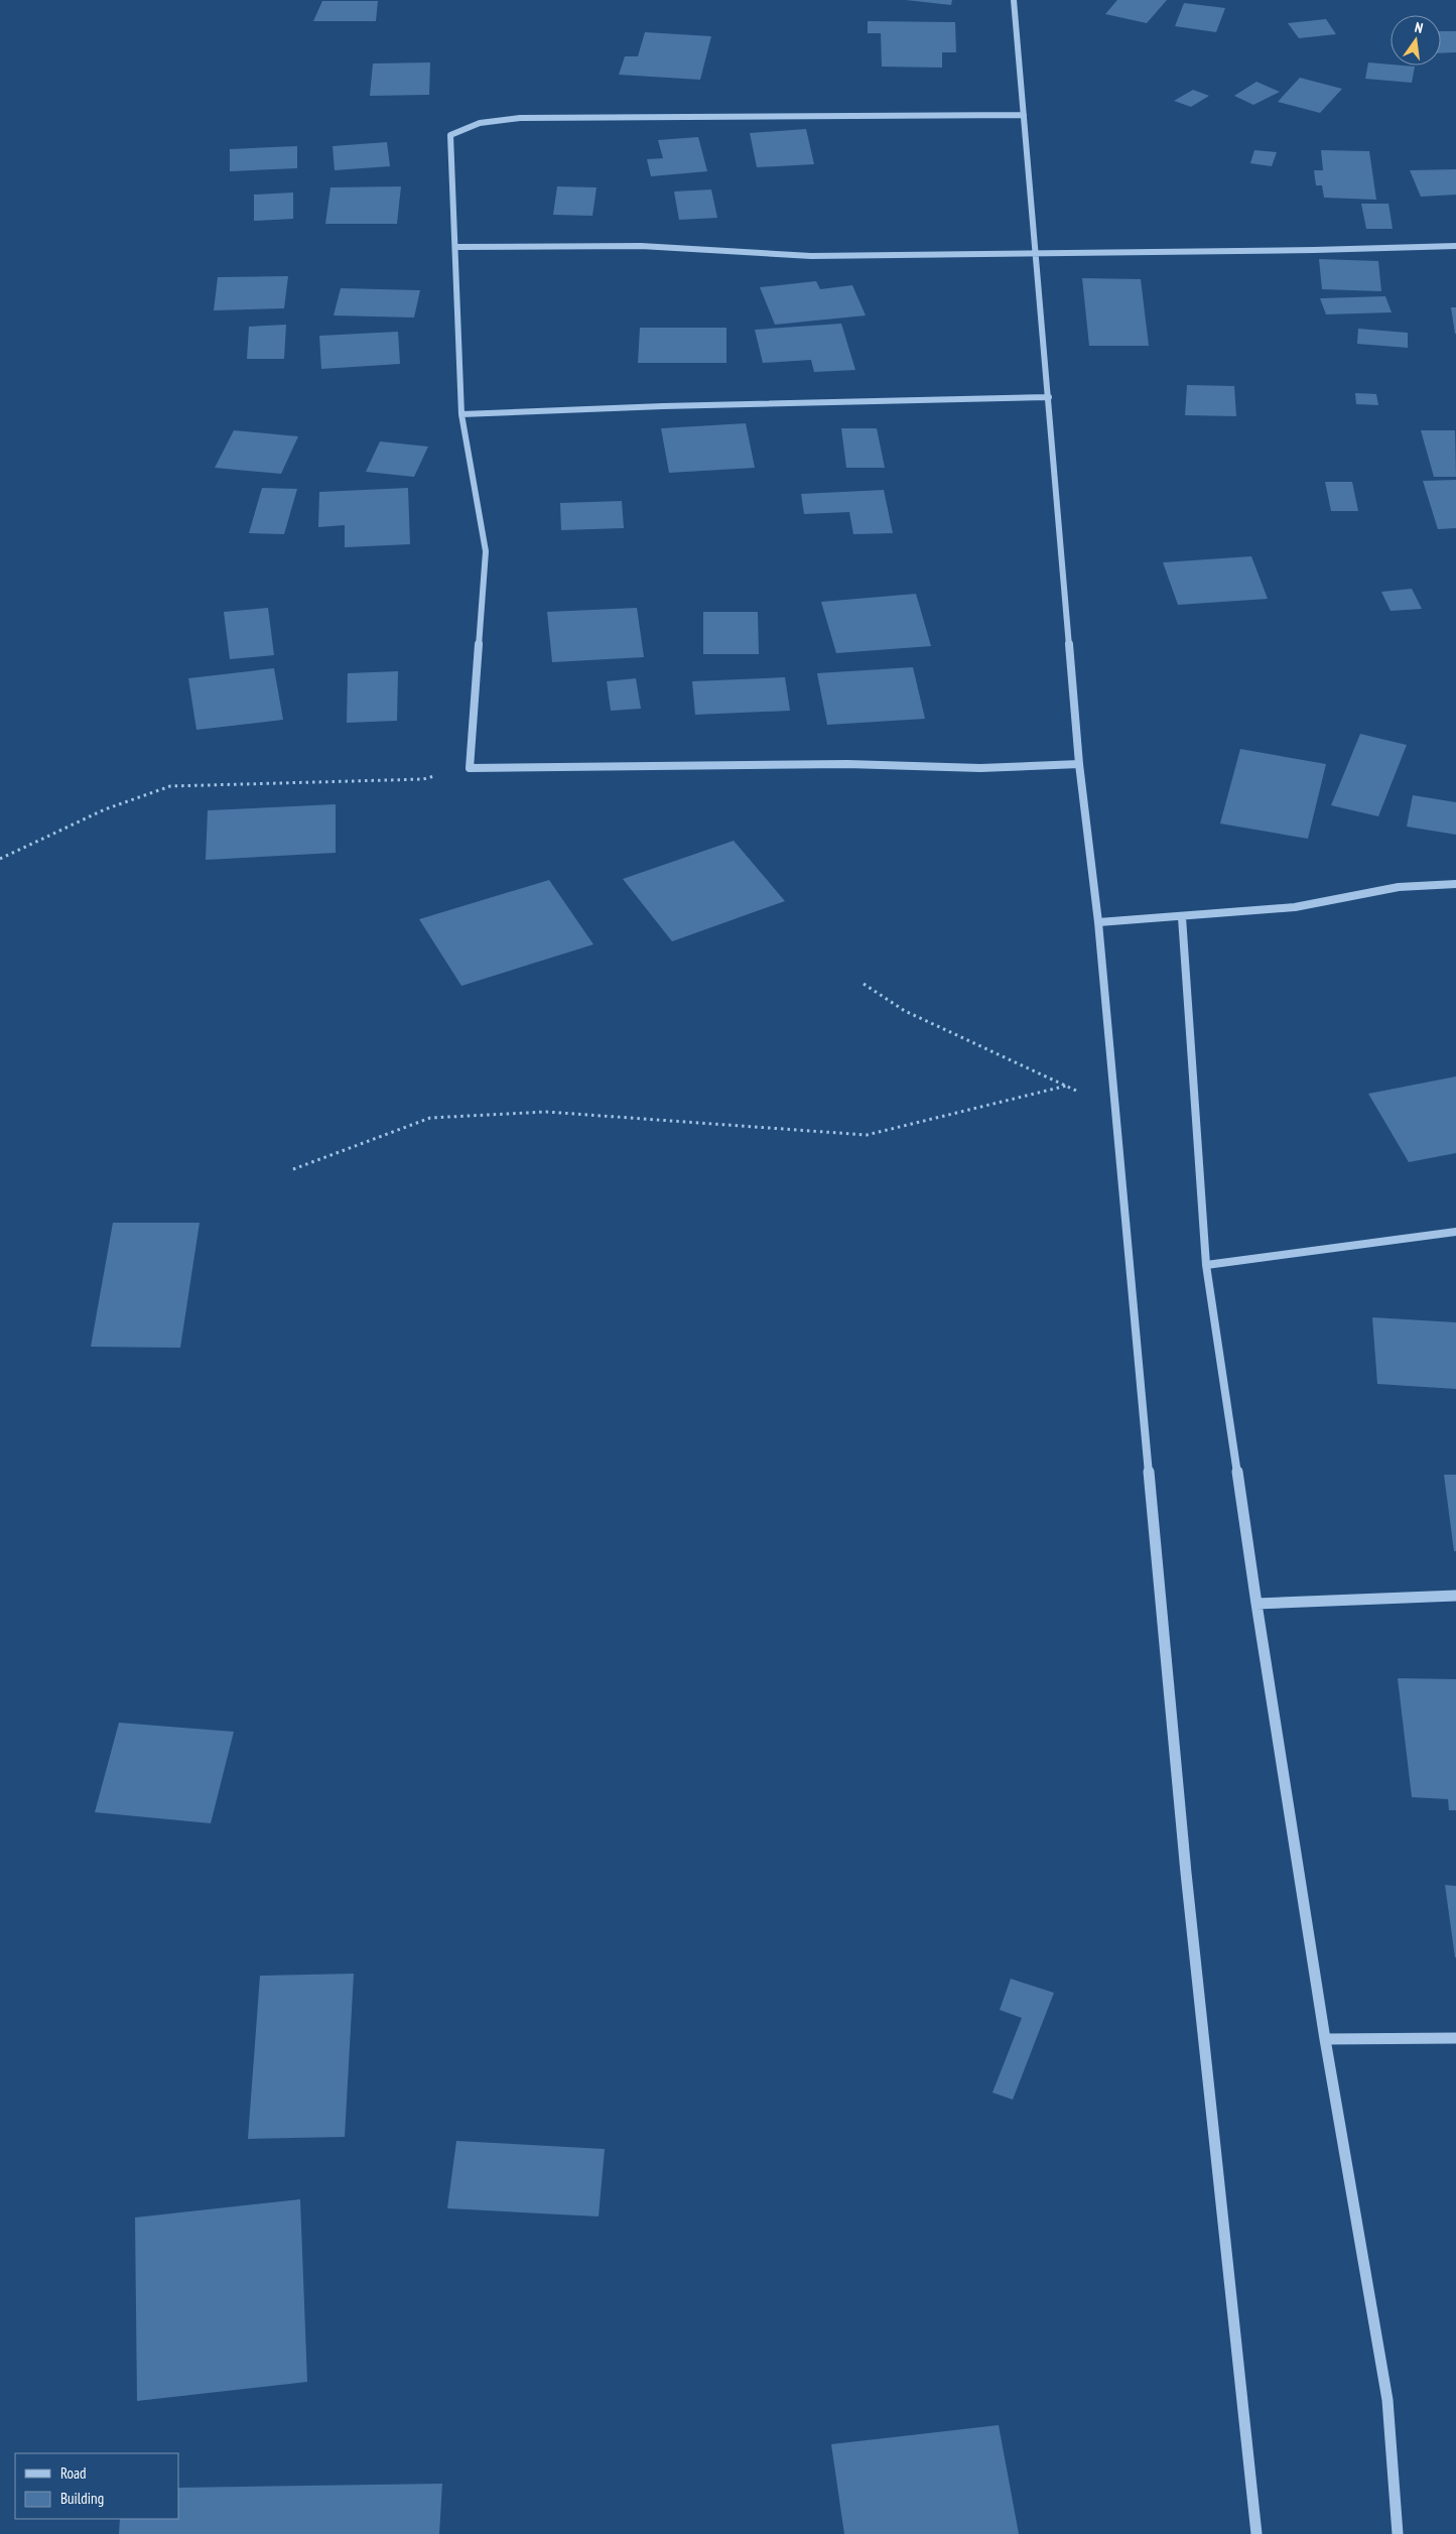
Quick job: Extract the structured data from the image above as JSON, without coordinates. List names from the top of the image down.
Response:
{
  "legend": ["Road", "Building"],
  "north": "top"
}
